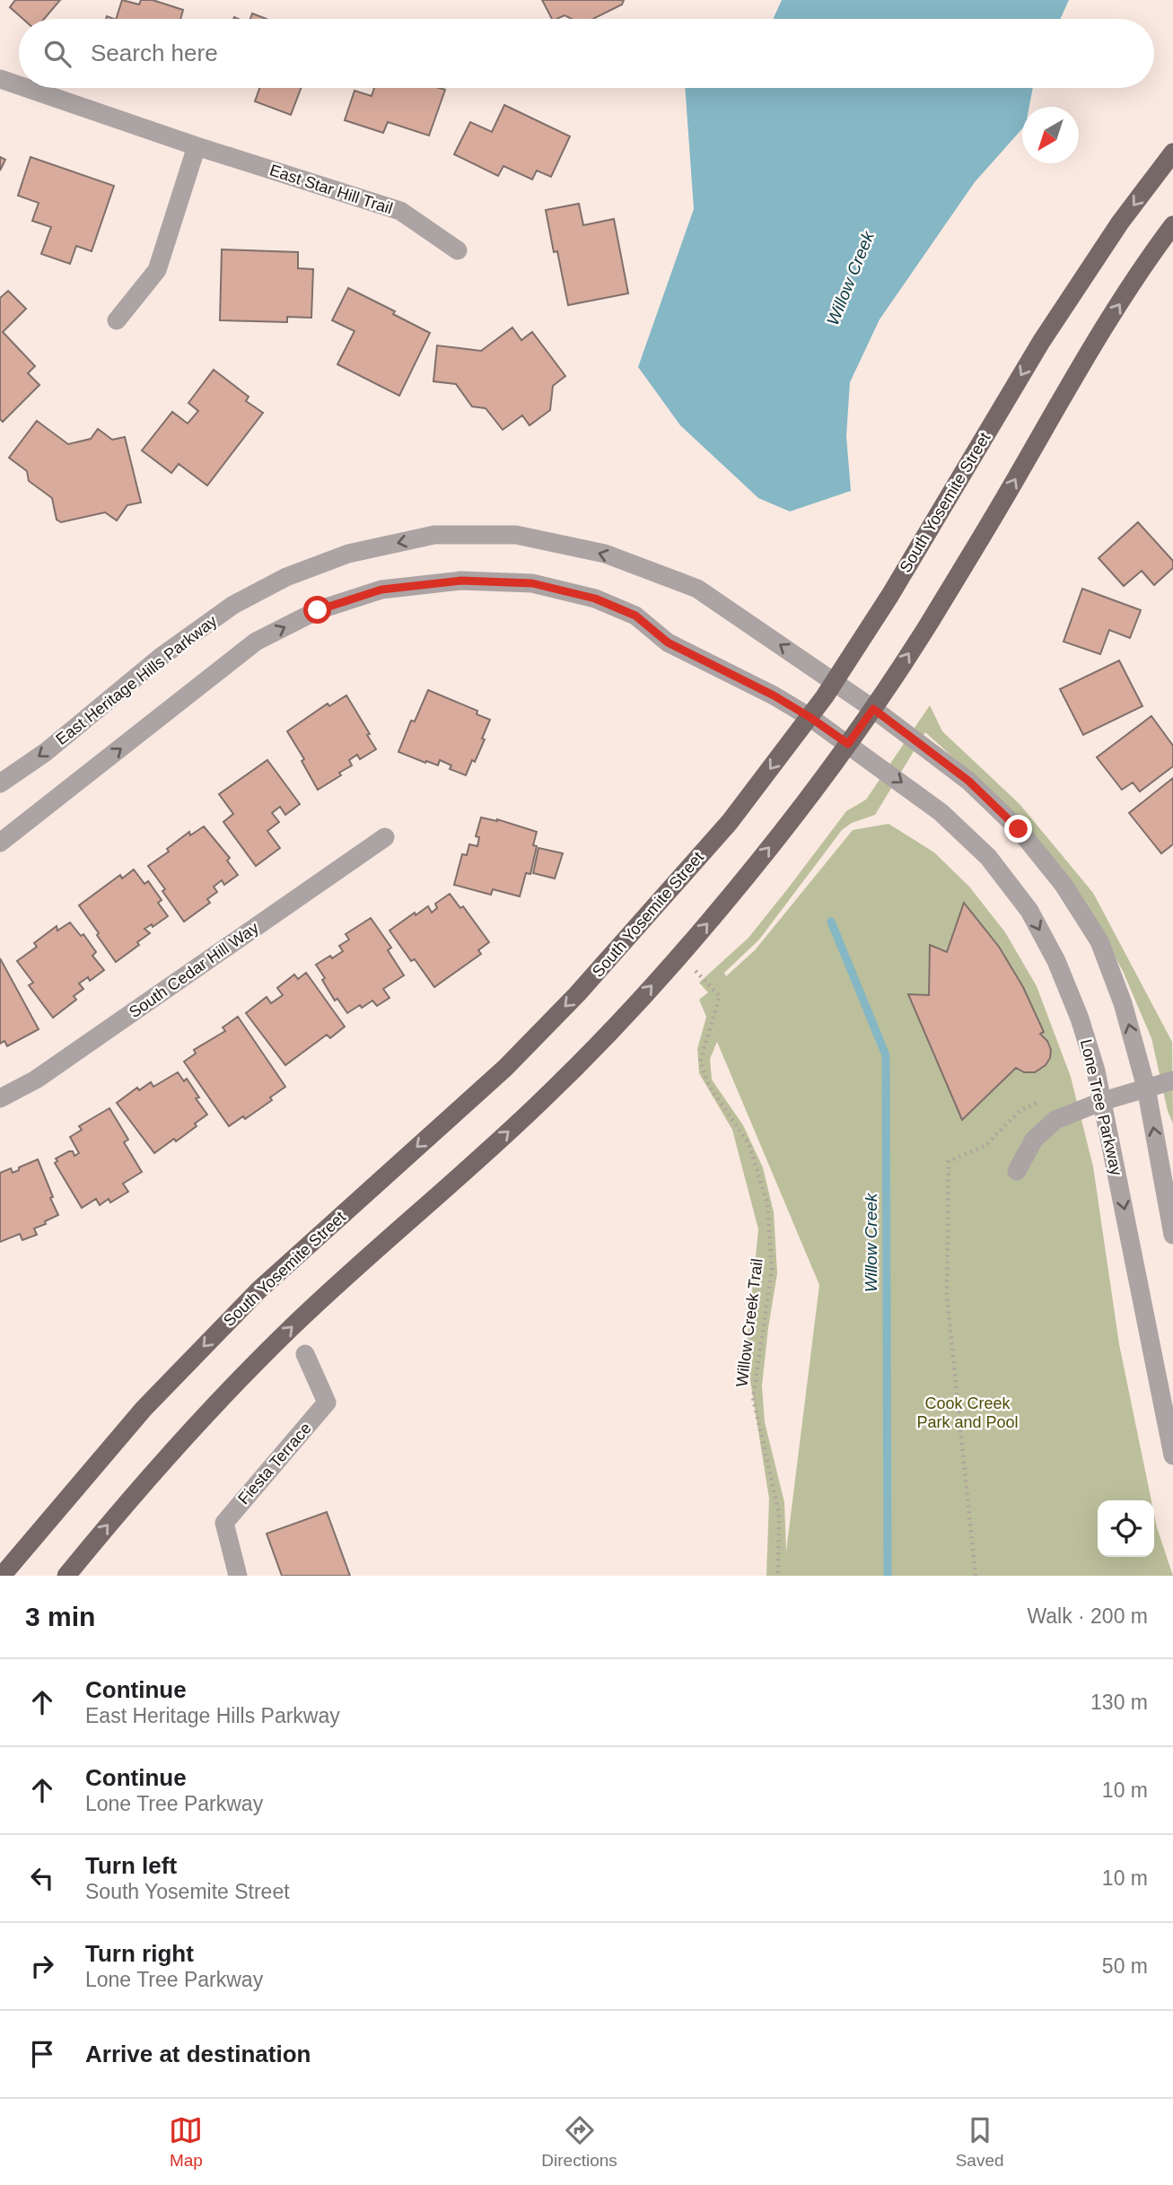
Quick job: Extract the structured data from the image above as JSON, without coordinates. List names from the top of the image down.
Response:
{
  "streets": {
    "main road": ["South Yosemite Street"],
    "street": [
      "East Star Hill Trail",
      "East Heritage Hills Parkway",
      "South Cedar Hill Way",
      "Lone Tree Parkway",
      "Fiesta Terrace"
    ],
    "path": ["Willow Creek Trail"]
  },
  "crossings": [
    ["South Yosemite Street", "East Heritage Hills Parkway"],
    ["South Yosemite Street", "Lone Tree Parkway"]
  ],
  "one_way": ["East Heritage Hills Parkway"],
  "water": ["Willow Creek"],
  "parks": ["Cook Creek Park and Pool"],
  "north": "bottom left",
  "page": {
    "search": "Search here",
    "heading": ["3 min", "Walk · 200 m"],
    "list": [
      ["Continue", "East Heritage Hills Parkway", "130 m"],
      ["Continue", "Lone Tree Parkway", "10 m"],
      ["Turn left", "South Yosemite Street", "10 m"],
      ["Turn right", "Lone Tree Parkway", "50 m"],
      "Arrive at destination"
    ],
    "nav": ["Map", "Directions", "Saved"]
  }
}
